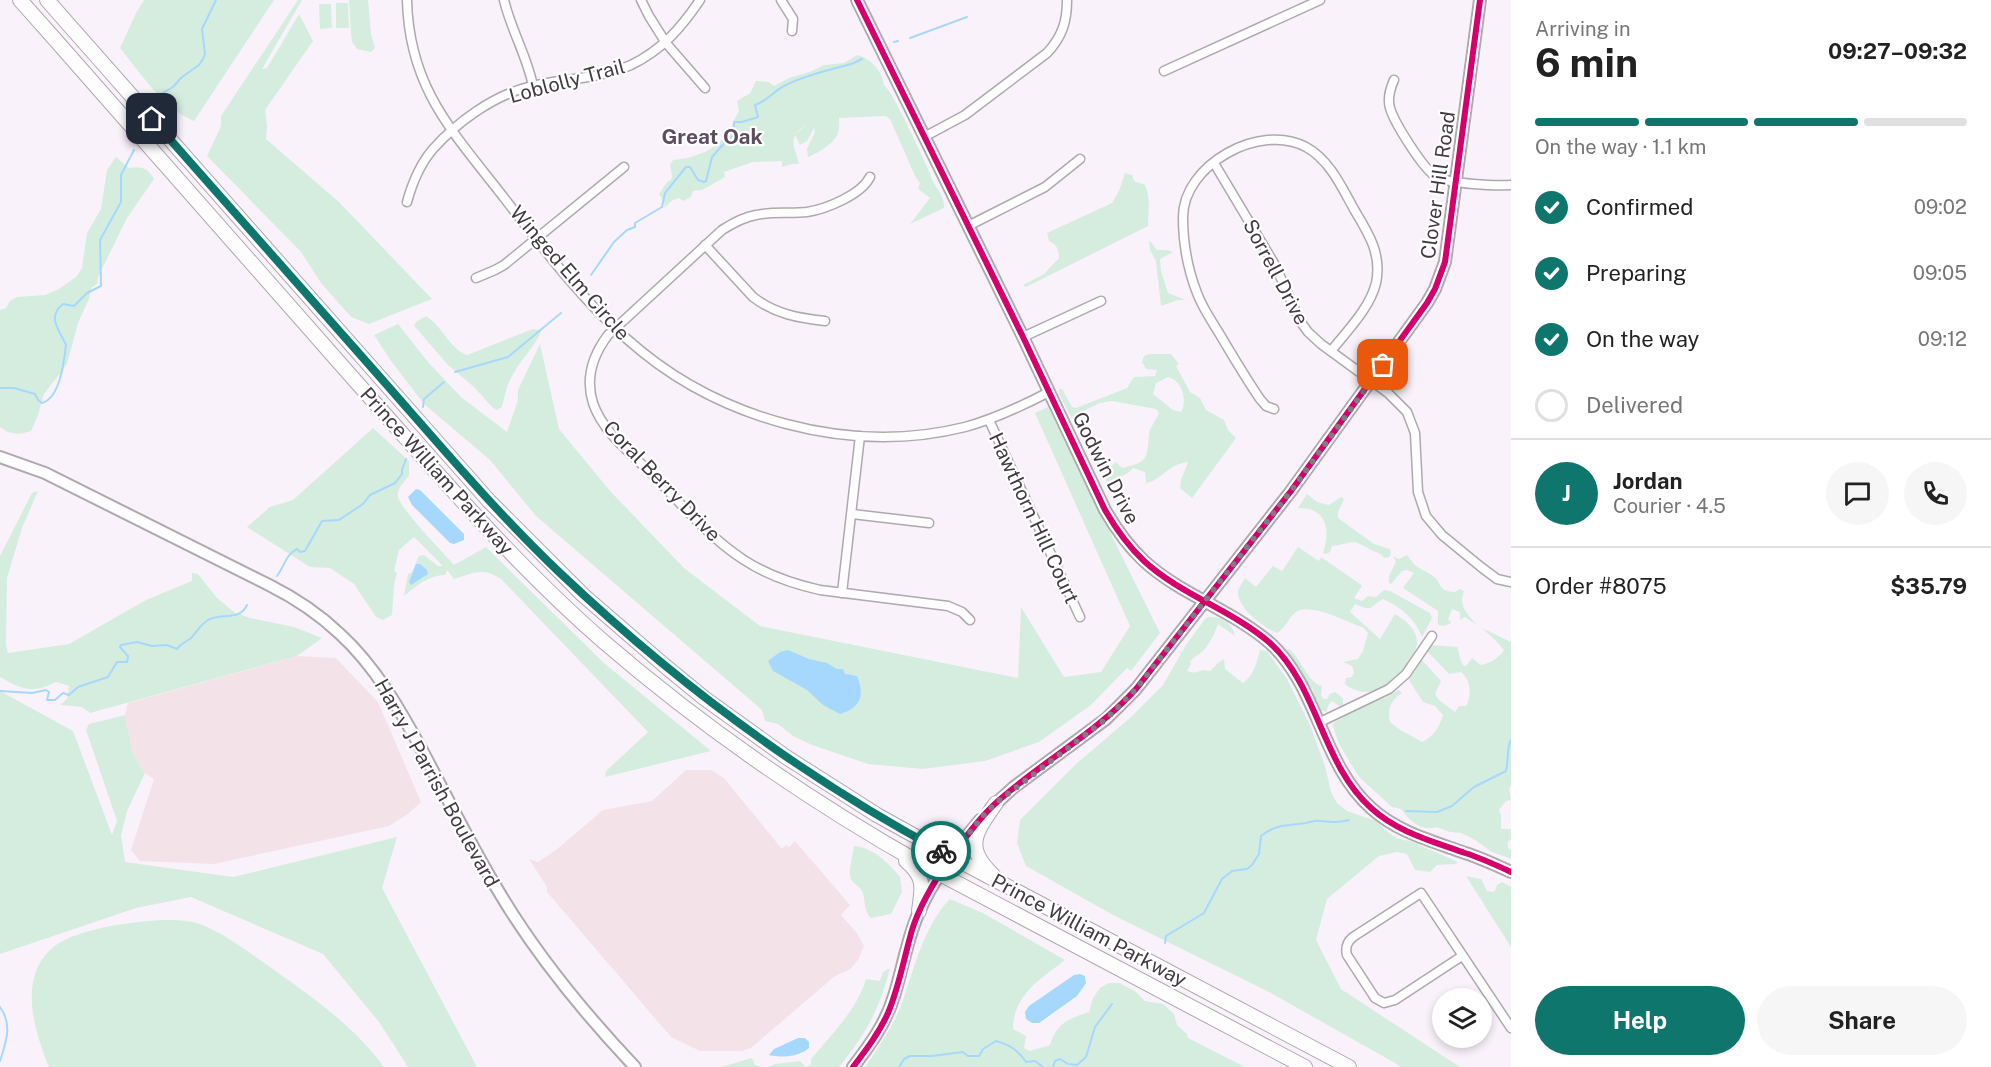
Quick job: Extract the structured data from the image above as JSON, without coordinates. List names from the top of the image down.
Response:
{
  "streets": {
    "highway": ["Prince William Parkway"],
    "street": [
      "Loblolly Trail",
      "Clover Hill Road",
      "Sorrell Drive",
      "Winged Elm Circle",
      "Godwin Drive",
      "Coral Berry Drive",
      "Hawthorn Hill Court",
      "Harry J Parrish Boulevard"
    ]
  },
  "crossings": [
    ["Loblolly Trail", "Winged Elm Circle"],
    ["Clover Hill Road", "Sorrell Drive"],
    ["Clover Hill Road", "Godwin Drive"],
    ["Clover Hill Road", "Prince William Parkway"],
    ["Winged Elm Circle", "Godwin Drive"],
    ["Winged Elm Circle", "Coral Berry Drive"],
    ["Winged Elm Circle", "Hawthorn Hill Court"]
  ],
  "districts": ["Great Oak"],
  "page": {
    "heading": ["6 min", "Arriving in", "09:27–09:32"],
    "panel": [
      "Jordan",
      "Courier · 4.5",
      "Order #8075",
      "$35.79"
    ],
    "bar": "On the way · 1.1 km",
    "list": [
      ["Confirmed", "09:02"],
      ["Preparing", "09:05"],
      ["On the way", "09:12"],
      "Delivered"
    ],
    "round": "J",
    "buttons": ["Help", "Share"]
  }
}
